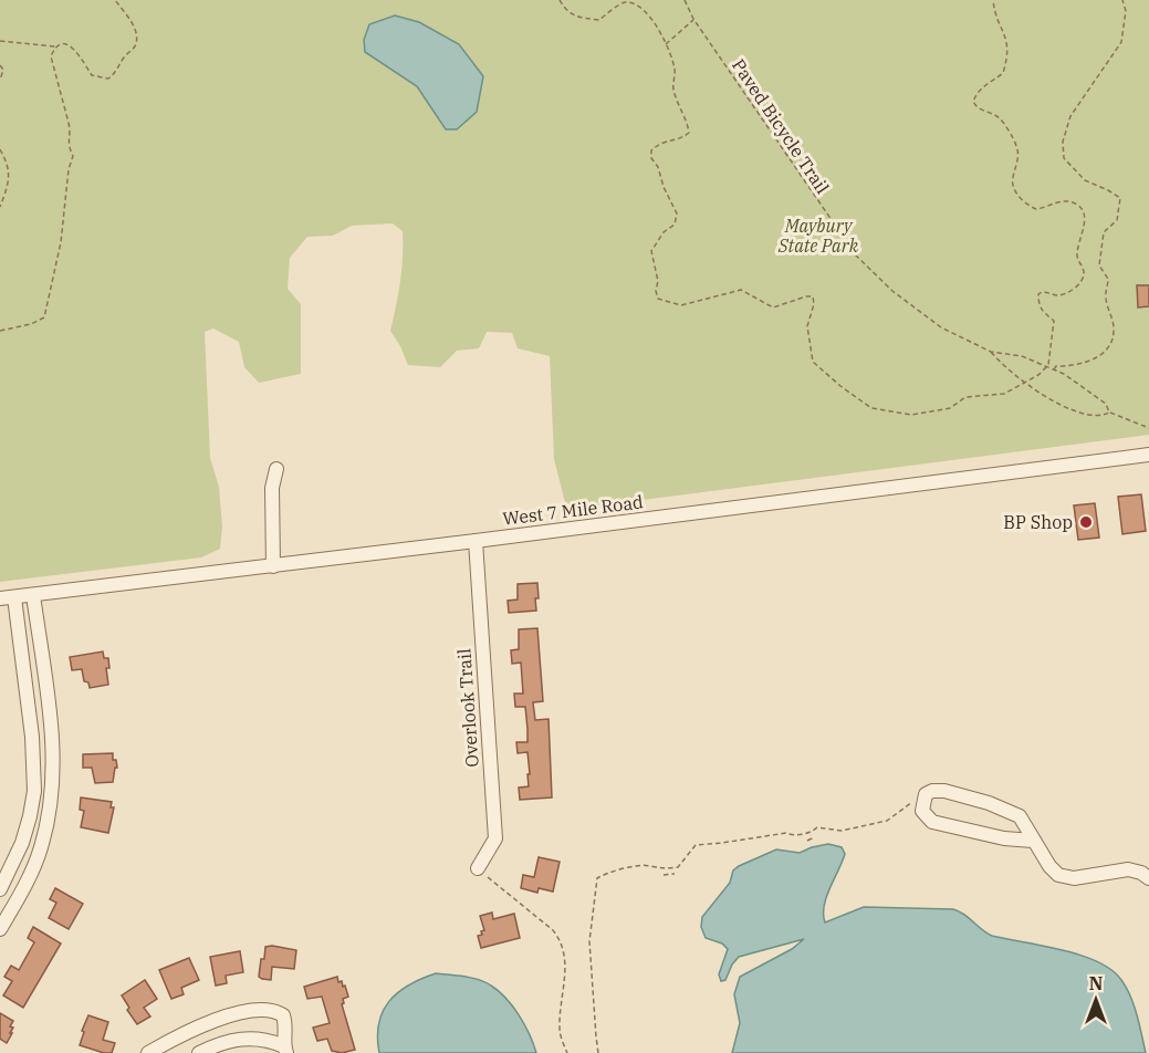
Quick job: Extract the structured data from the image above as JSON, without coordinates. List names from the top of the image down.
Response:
{
  "streets": {
    "street": ["West 7 Mile Road", "Overlook Trail"],
    "path": ["Paved Bicycle Trail"]
  },
  "crossings": [
    ["West 7 Mile Road", "Overlook Trail"]
  ],
  "parks": ["Maybury State Park"],
  "places": ["BP Shop"],
  "north": "top"
}
